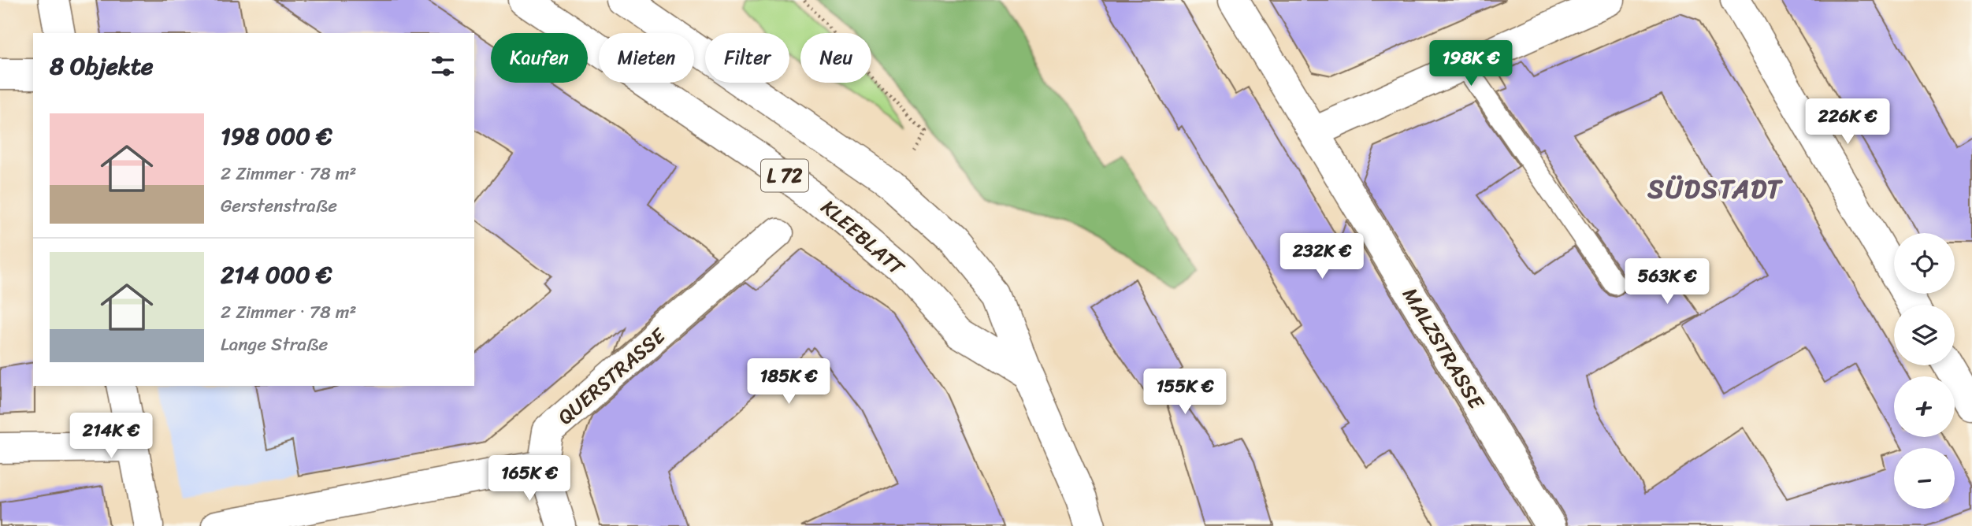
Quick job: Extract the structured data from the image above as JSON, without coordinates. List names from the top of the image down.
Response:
{
  "streets": {
    "street": [
      "L 72",
      "KLEEBLATT",
      "MALZSTRASSE",
      "QUERSTRASSE"
    ]
  },
  "crossings": [
    ["L 72", "KLEEBLATT"]
  ],
  "districts": ["SÜDSTADT"],
  "page": {
    "chip": [
      "Kaufen",
      "Mieten",
      "Filter",
      "Neu"
    ],
    "heading": "8 Objekte",
    "price": [
      "198K €",
      "226K €",
      "232K €",
      "563K €",
      "185K €",
      "155K €",
      "214K €",
      "165K €"
    ],
    "list": [
      {
        "name": "198 000 €",
        "note": "2 Zimmer · 78 m² · Gerstenstraße"
      },
      {
        "name": "214 000 €",
        "note": "2 Zimmer · 78 m² · Lange Straße"
      }
    ],
    "map_buttons": ["+", "−"]
  }
}
